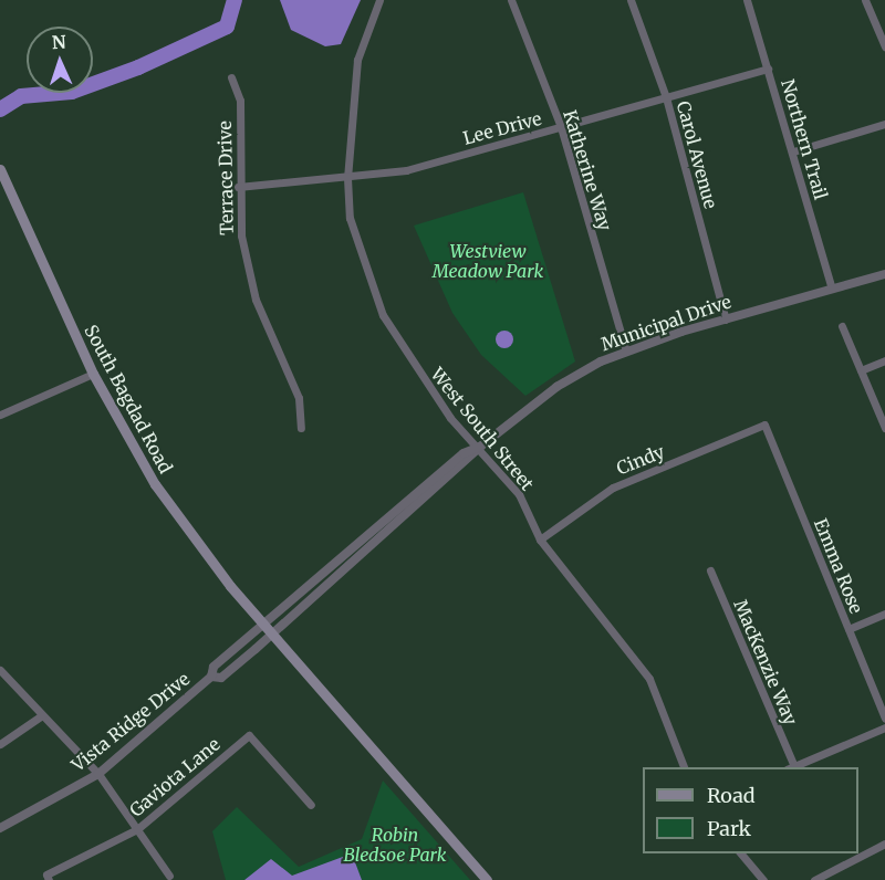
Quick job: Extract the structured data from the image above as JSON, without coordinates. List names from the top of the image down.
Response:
{
  "streets": {
    "main road": ["South Bagdad Road"],
    "street": [
      "Lee Drive",
      "Northern Trail",
      "Carol Avenue",
      "Katherine Way",
      "Terrace Drive",
      "Municipal Drive",
      "West South Street",
      "Cindy",
      "Emma Rose",
      "MacKenzie Way",
      "Vista Ridge Drive",
      "Gaviota Lane"
    ]
  },
  "crossings": [
    ["Lee Drive", "Northern Trail"],
    ["Lee Drive", "Carol Avenue"],
    ["Lee Drive", "Katherine Way"],
    ["Lee Drive", "Terrace Drive"],
    ["Lee Drive", "West South Street"],
    ["Northern Trail", "Municipal Drive"],
    ["Carol Avenue", "Municipal Drive"],
    ["Katherine Way", "Municipal Drive"],
    ["Municipal Drive", "South Bagdad Road"],
    ["Municipal Drive", "West South Street"],
    ["Municipal Drive", "Vista Ridge Drive"],
    ["South Bagdad Road", "Vista Ridge Drive"],
    ["West South Street", "Cindy"],
    ["Cindy", "Emma Rose"]
  ],
  "parks": ["Westview Meadow Park", "Robin Bledsoe Park"],
  "legend": ["Road", "Park"],
  "north": "top"
}
